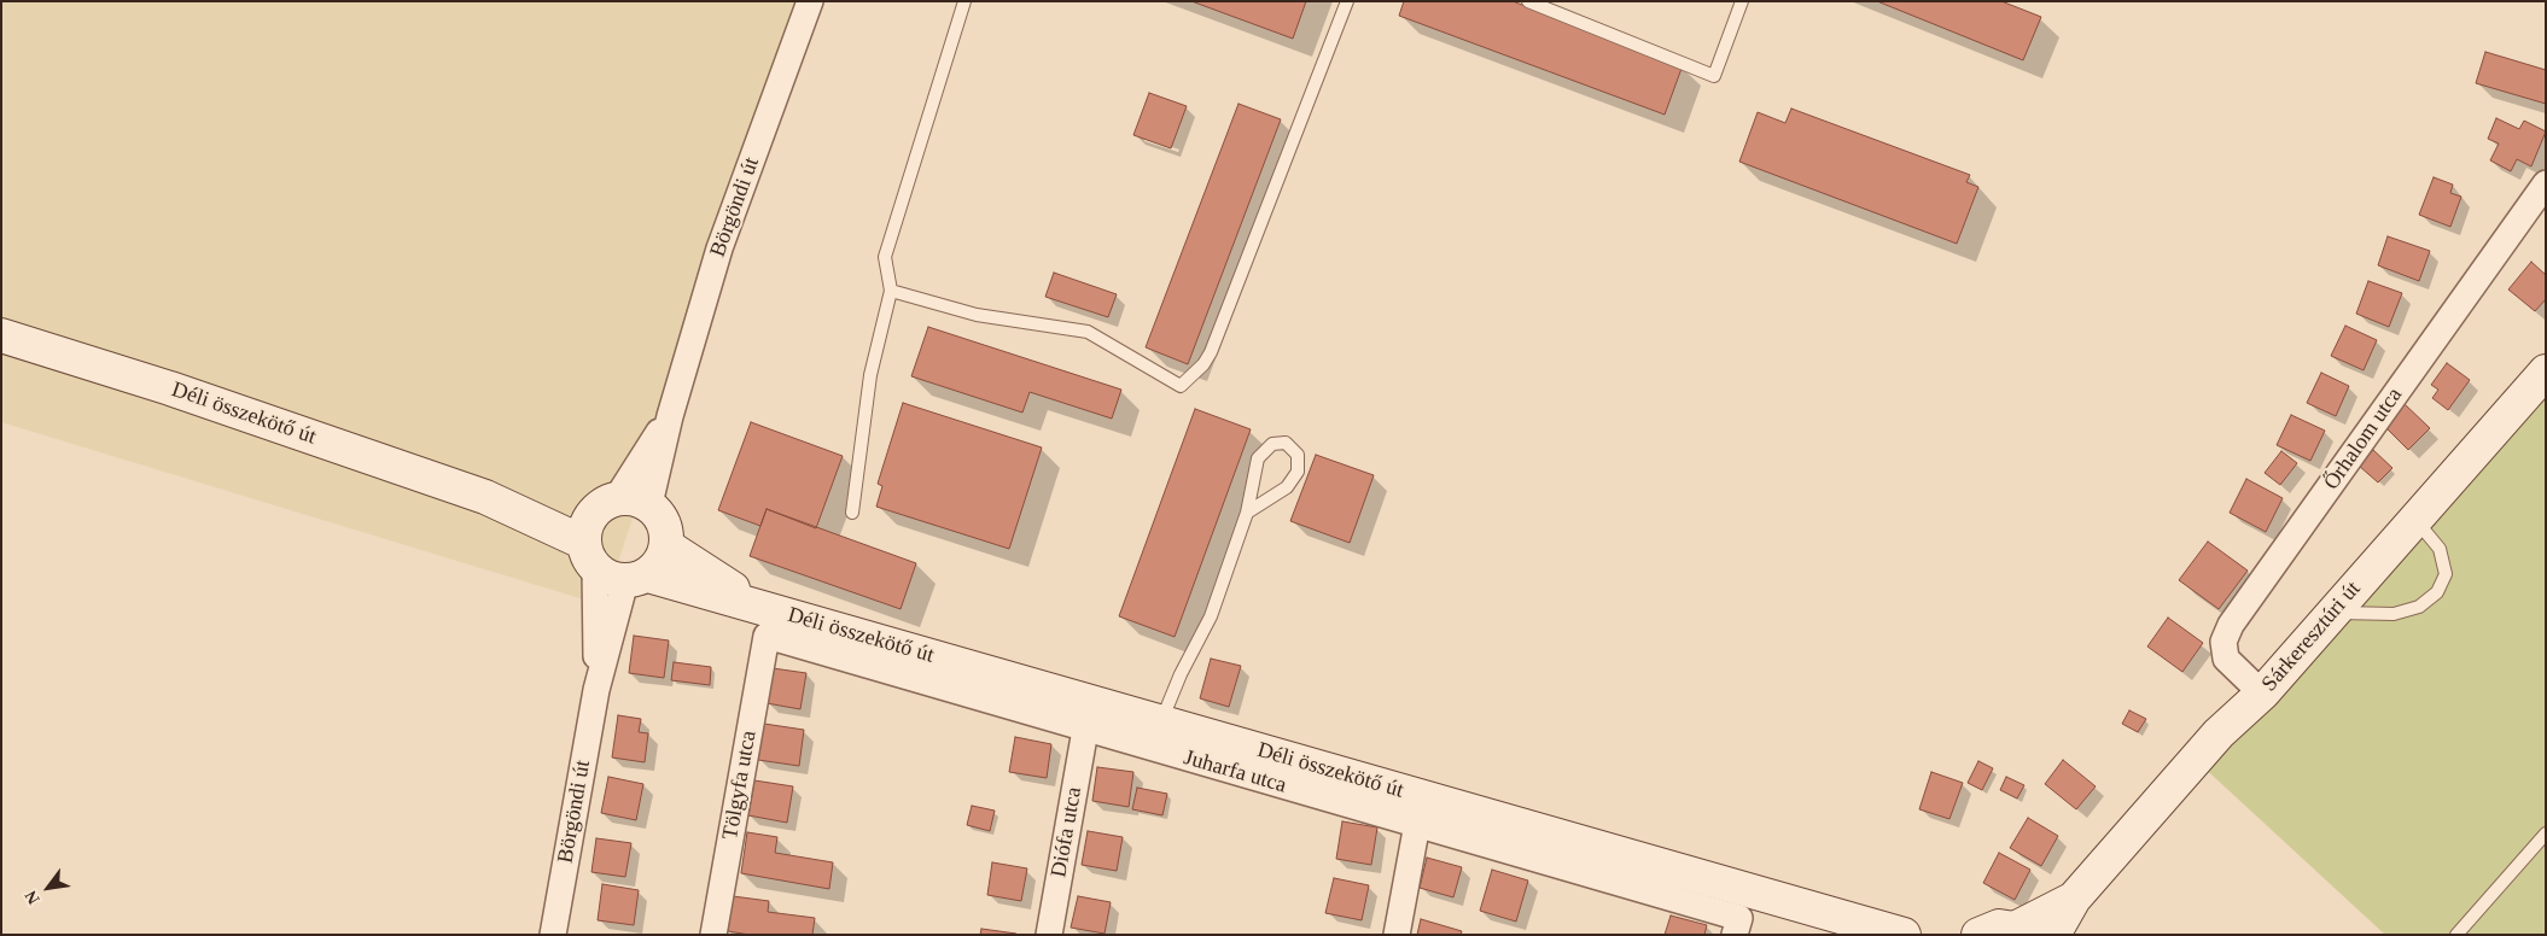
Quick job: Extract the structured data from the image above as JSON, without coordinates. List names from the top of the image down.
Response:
{
  "streets": {
    "main road": ["Déli összekötő út", "Sárkeresztúri út"],
    "street": [
      "Börgöndi út",
      "Őrhalom utca",
      "Juharfa utca",
      "Tölgyfa utca",
      "Diófa utca"
    ]
  },
  "crossings": [
    ["Börgöndi út", "Déli összekötő út"],
    ["Déli összekötő út", "Juharfa utca"],
    ["Déli összekötő út", "Tölgyfa utca"],
    ["Őrhalom utca", "Sárkeresztúri út"],
    ["Juharfa utca", "Tölgyfa utca"],
    ["Juharfa utca", "Diófa utca"]
  ],
  "north": "bottom left"
}
